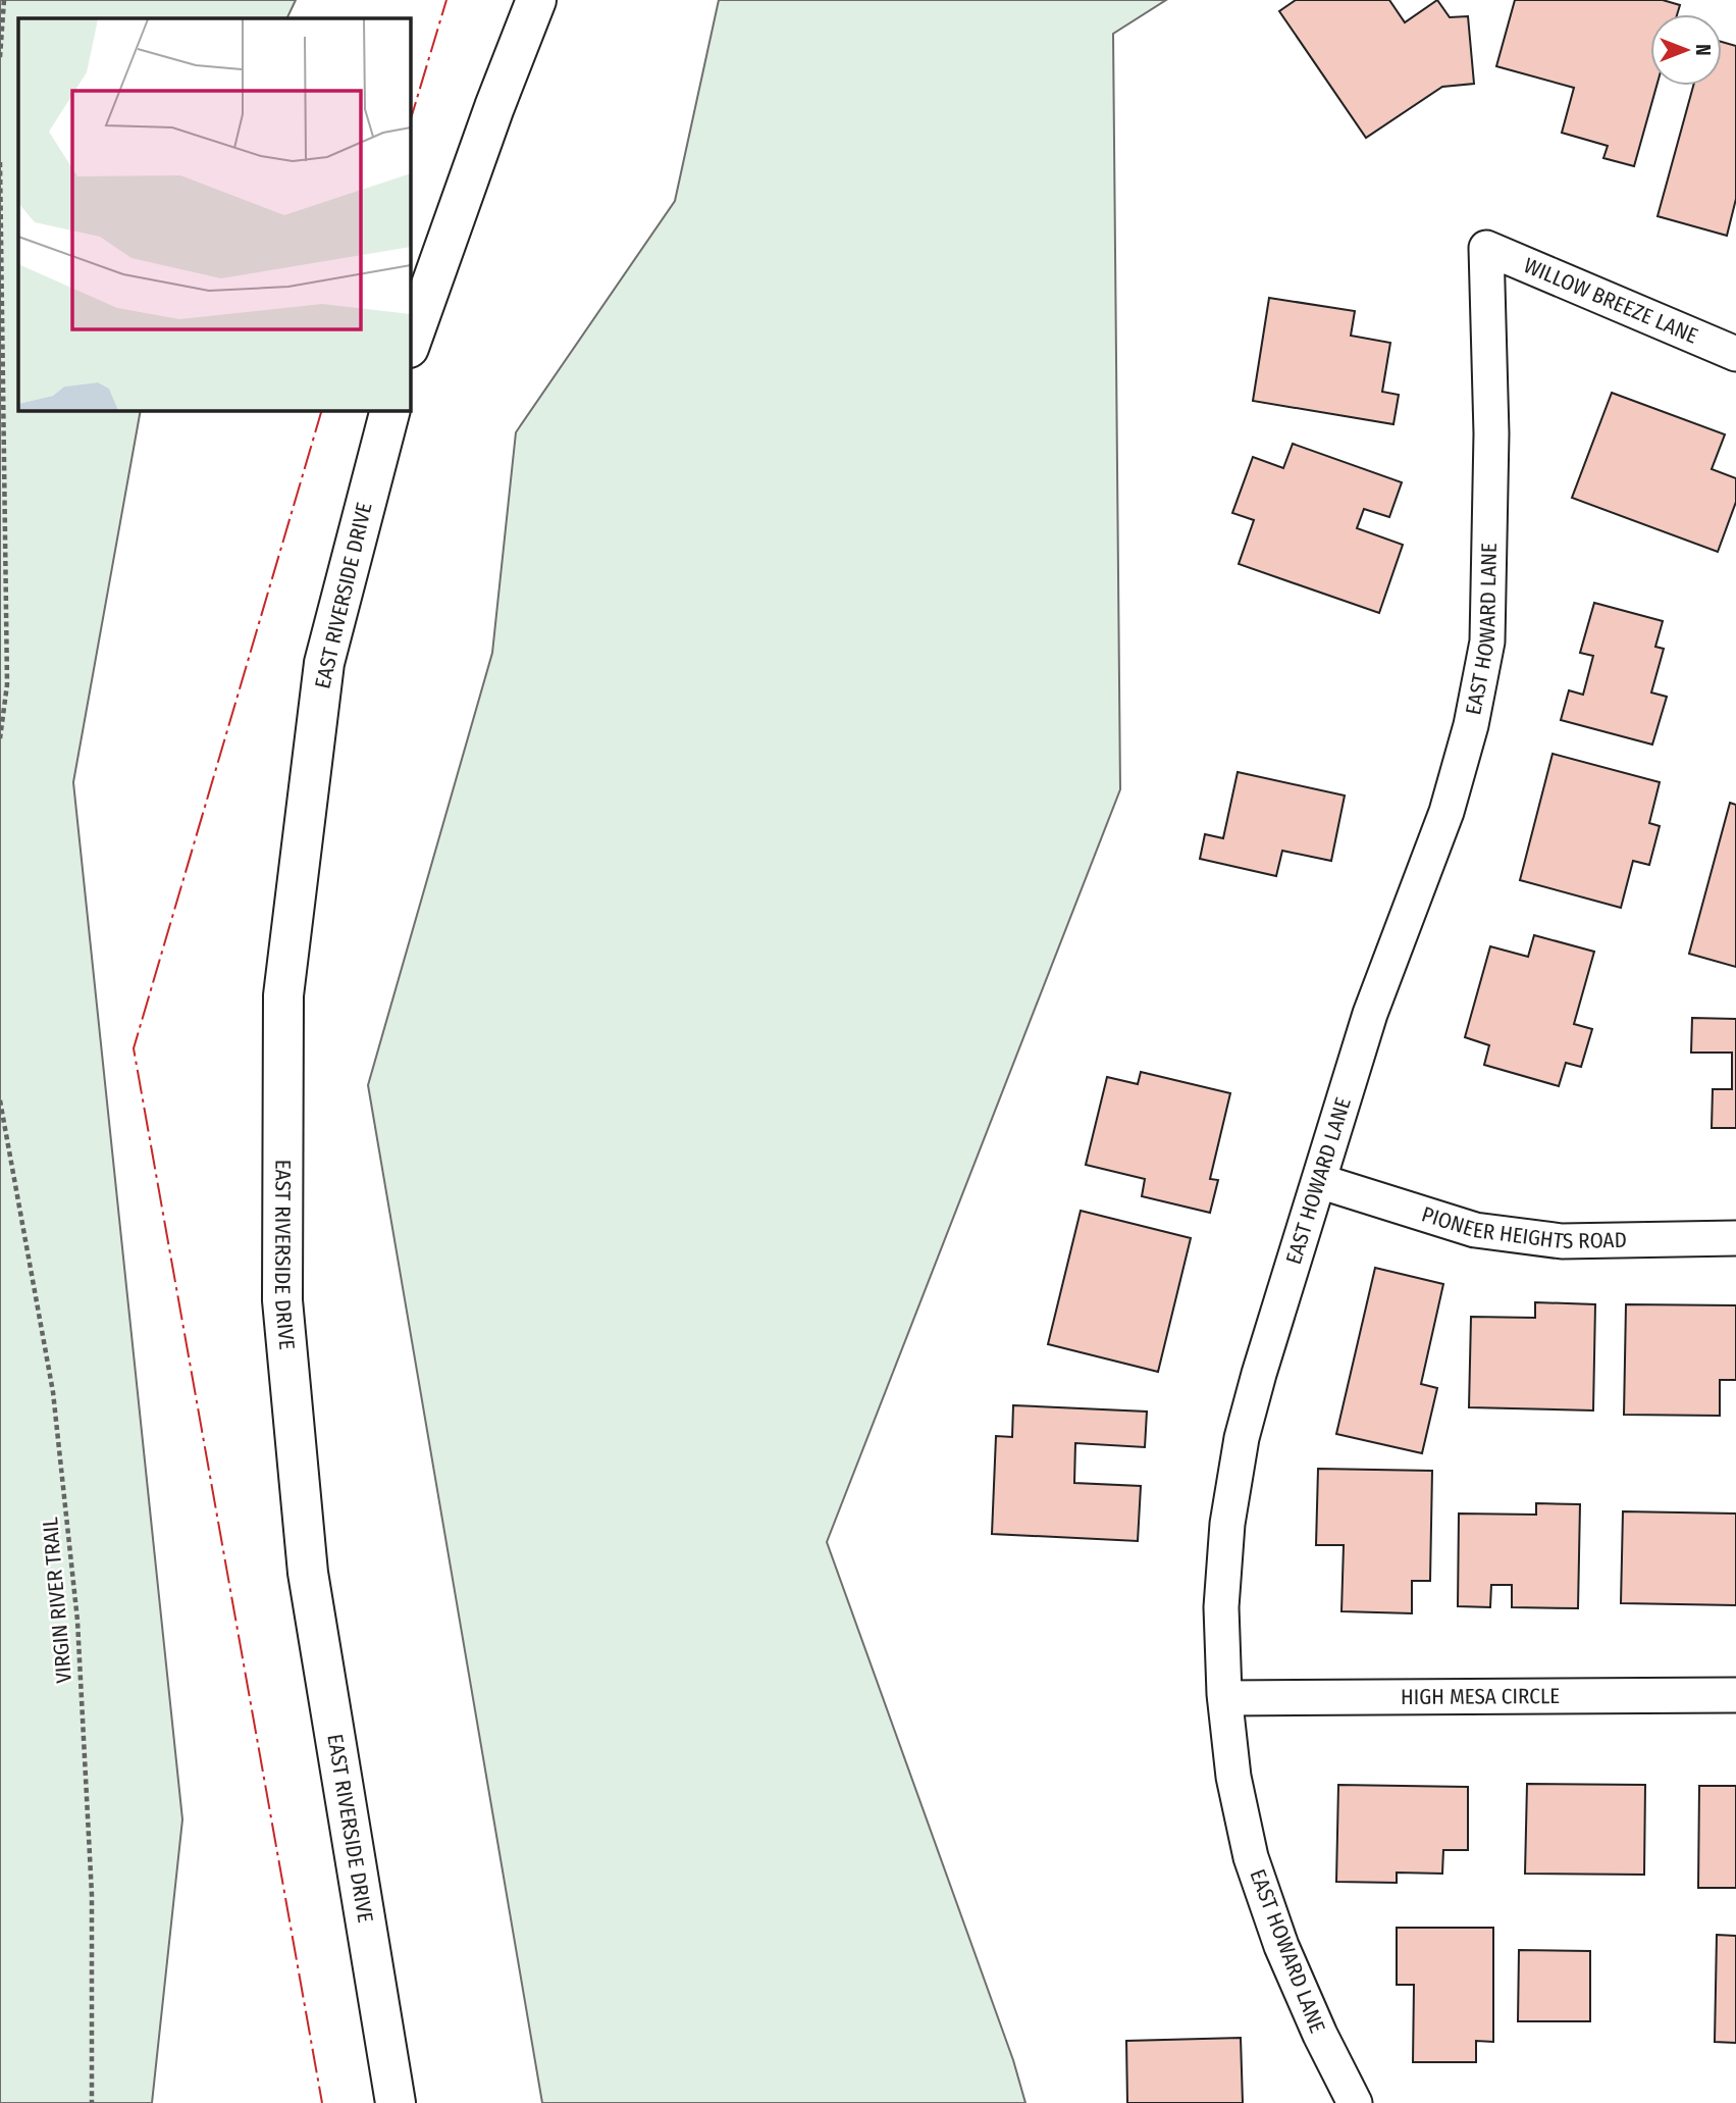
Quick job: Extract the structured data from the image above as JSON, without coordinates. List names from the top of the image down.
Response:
{
  "streets": {
    "main road": ["EAST RIVERSIDE DRIVE"],
    "street": [
      "WILLOW BREEZE LANE",
      "EAST HOWARD LANE",
      "PIONEER HEIGHTS ROAD",
      "HIGH MESA CIRCLE"
    ],
    "path": ["VIRGIN RIVER TRAIL"]
  },
  "crossings": [
    ["WILLOW BREEZE LANE", "EAST HOWARD LANE"],
    ["EAST HOWARD LANE", "PIONEER HEIGHTS ROAD"],
    ["EAST HOWARD LANE", "HIGH MESA CIRCLE"]
  ],
  "north": "right"
}
